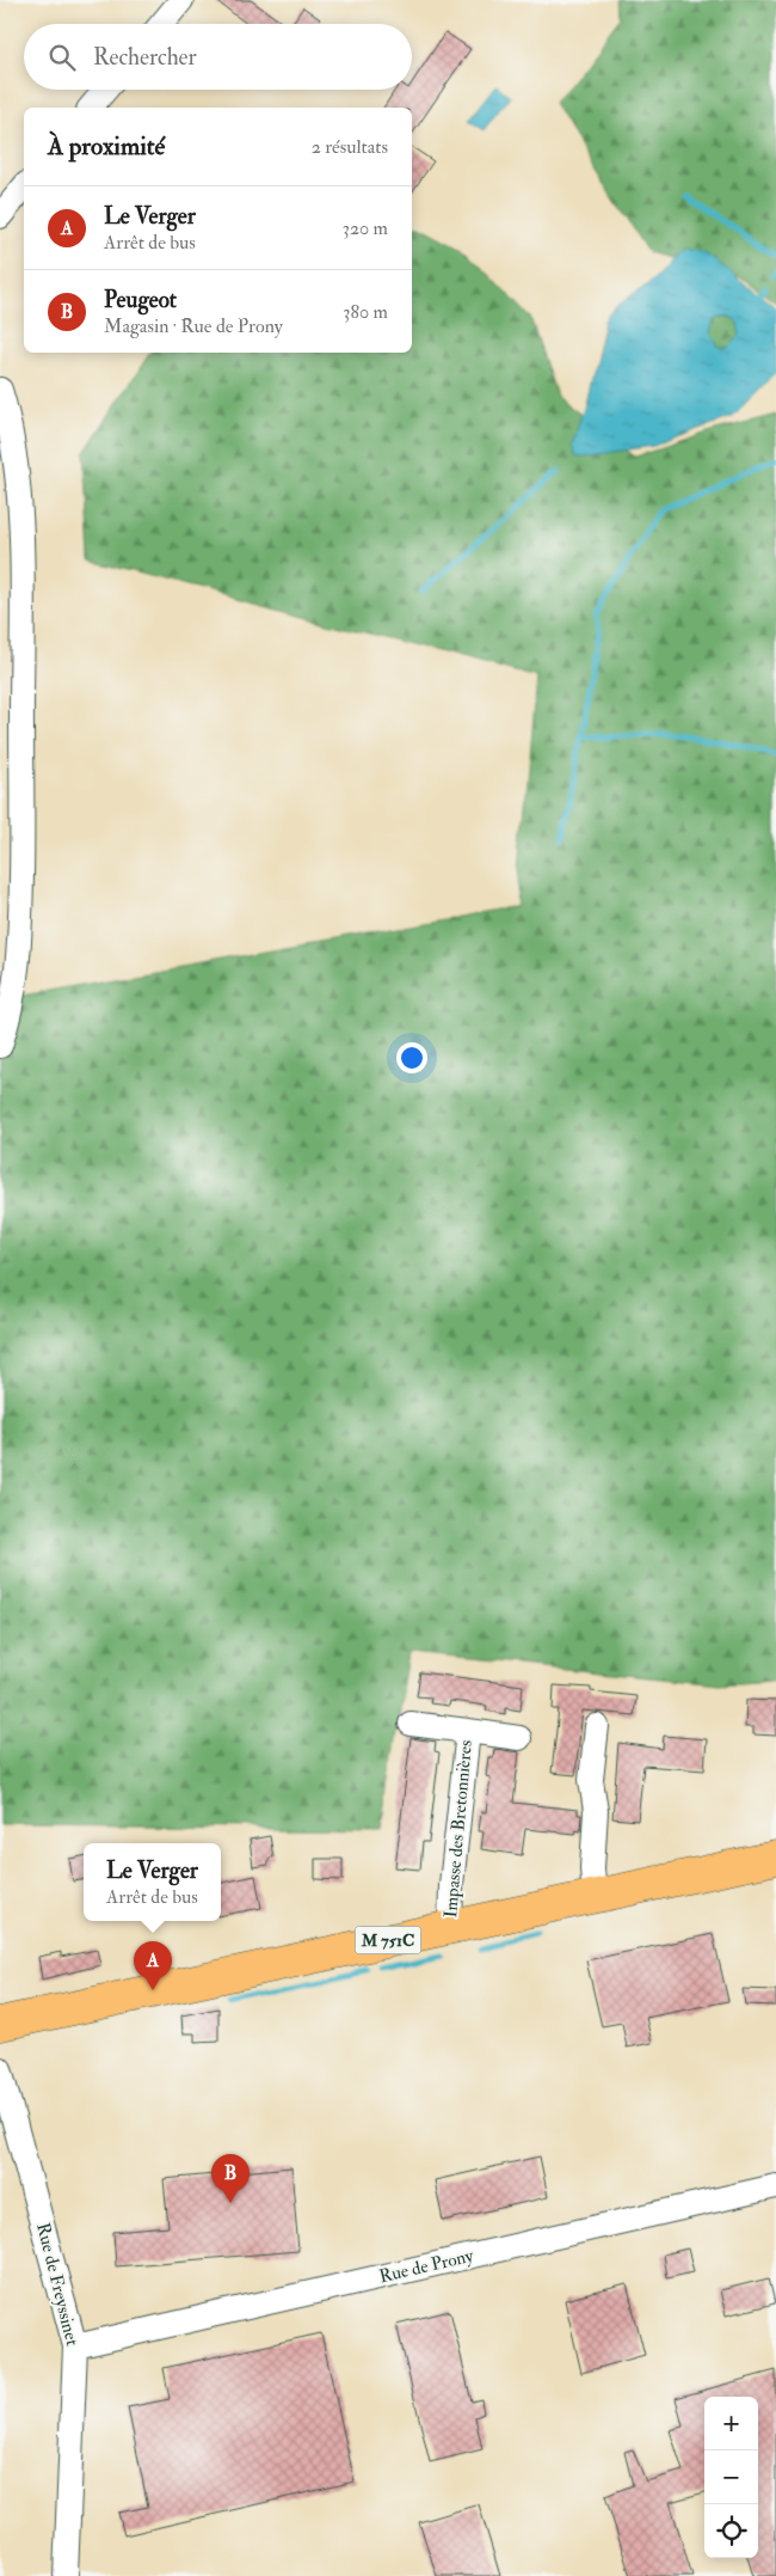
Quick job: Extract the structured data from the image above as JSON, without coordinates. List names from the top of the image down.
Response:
{
  "streets": {
    "main road": ["M 751C"],
    "street": ["Impasse des Bretonnières", "Rue de Prony", "Rue de Freyssinet"]
  },
  "crossings": [
    ["Impasse des Bretonnières", "M 751C"],
    ["Rue de Prony", "Rue de Freyssinet"]
  ],
  "page": {
    "search": "Rechercher",
    "heading": ["À proximité", "2 résultats"],
    "list": [
      {
        "mark": "A",
        "name": "Le Verger",
        "note": "Arrêt de bus",
        "value": "320 m"
      },
      {
        "mark": "B",
        "name": "Peugeot",
        "note": "Magasin · Rue de Prony",
        "value": "380 m"
      }
    ],
    "popup": ["Le Verger", "Arrêt de bus"],
    "pins": ["A", "B"],
    "map_buttons": ["+", "−"]
  }
}
